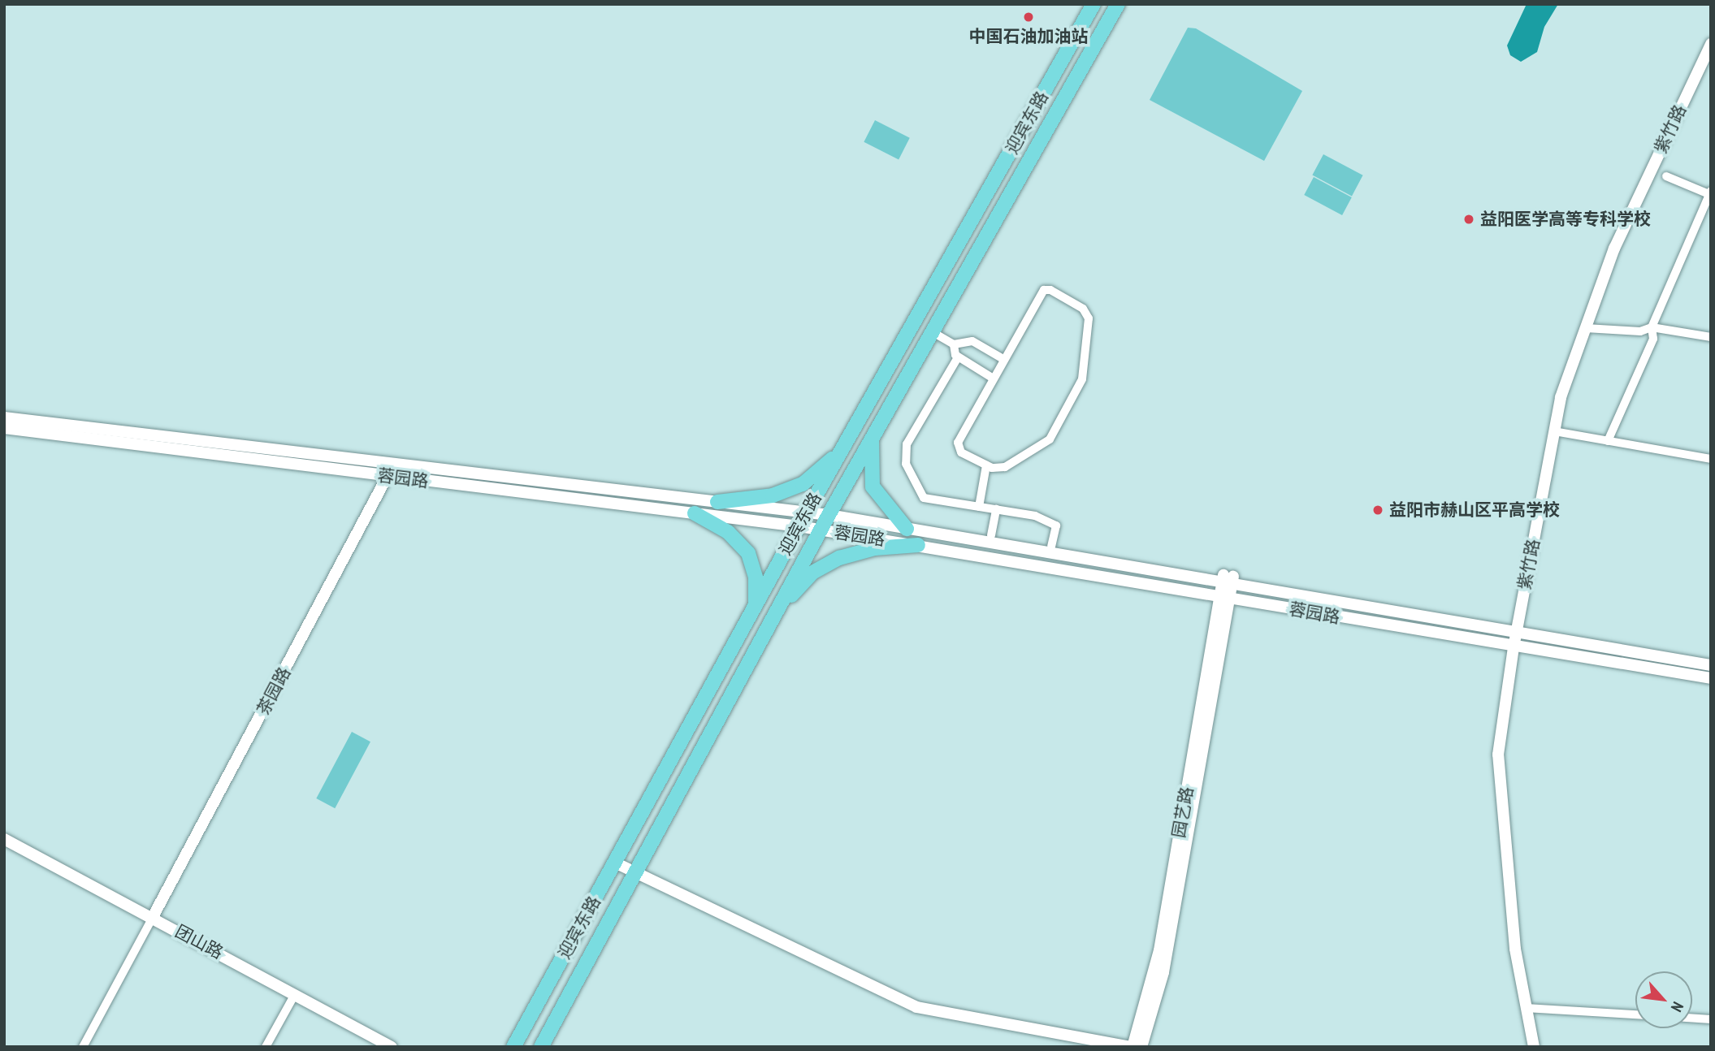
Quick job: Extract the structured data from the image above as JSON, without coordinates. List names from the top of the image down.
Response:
{
  "streets": {
    "highway": ["迎宾东路"],
    "street": [
      "紫竹路",
      "蓉园路",
      "茶园路",
      "园艺路",
      "团山路"
    ]
  },
  "crossings": [
    ["迎宾东路", "蓉园路"],
    ["紫竹路", "蓉园路"],
    ["蓉园路", "茶园路"],
    ["蓉园路", "园艺路"],
    ["茶园路", "团山路"]
  ],
  "places": ["中国石油加油站", "益阳医学高等专科学校", "益阳市赫山区平高学校"],
  "north": "bottom right"
}
